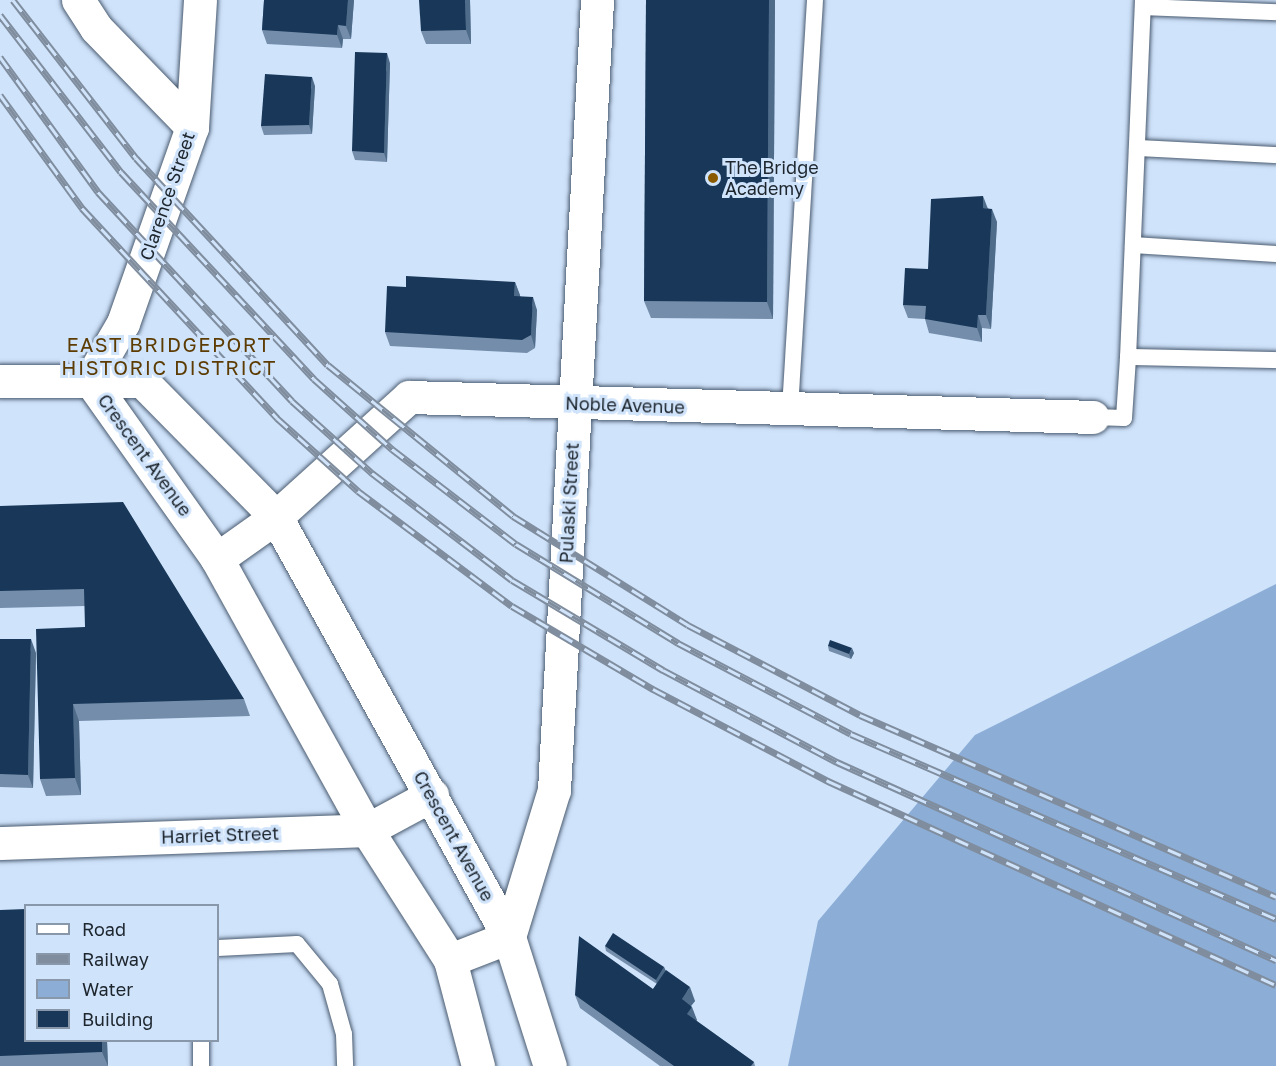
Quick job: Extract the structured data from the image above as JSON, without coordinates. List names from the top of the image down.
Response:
{
  "streets": {
    "street": [
      "Clarence Street",
      "Noble Avenue",
      "Crescent Avenue",
      "Pulaski Street",
      "Harriet Street"
    ]
  },
  "crossings": [
    ["Clarence Street", "Crescent Avenue"],
    ["Noble Avenue", "Crescent Avenue"],
    ["Noble Avenue", "Pulaski Street"],
    ["Crescent Avenue", "Pulaski Street"],
    ["Crescent Avenue", "Harriet Street"]
  ],
  "districts": ["EAST BRIDGEPORT HISTORIC DISTRICT"],
  "places": ["The Bridge Academy"],
  "legend": [
    "Road",
    "Railway",
    "Water",
    "Building"
  ]
}
